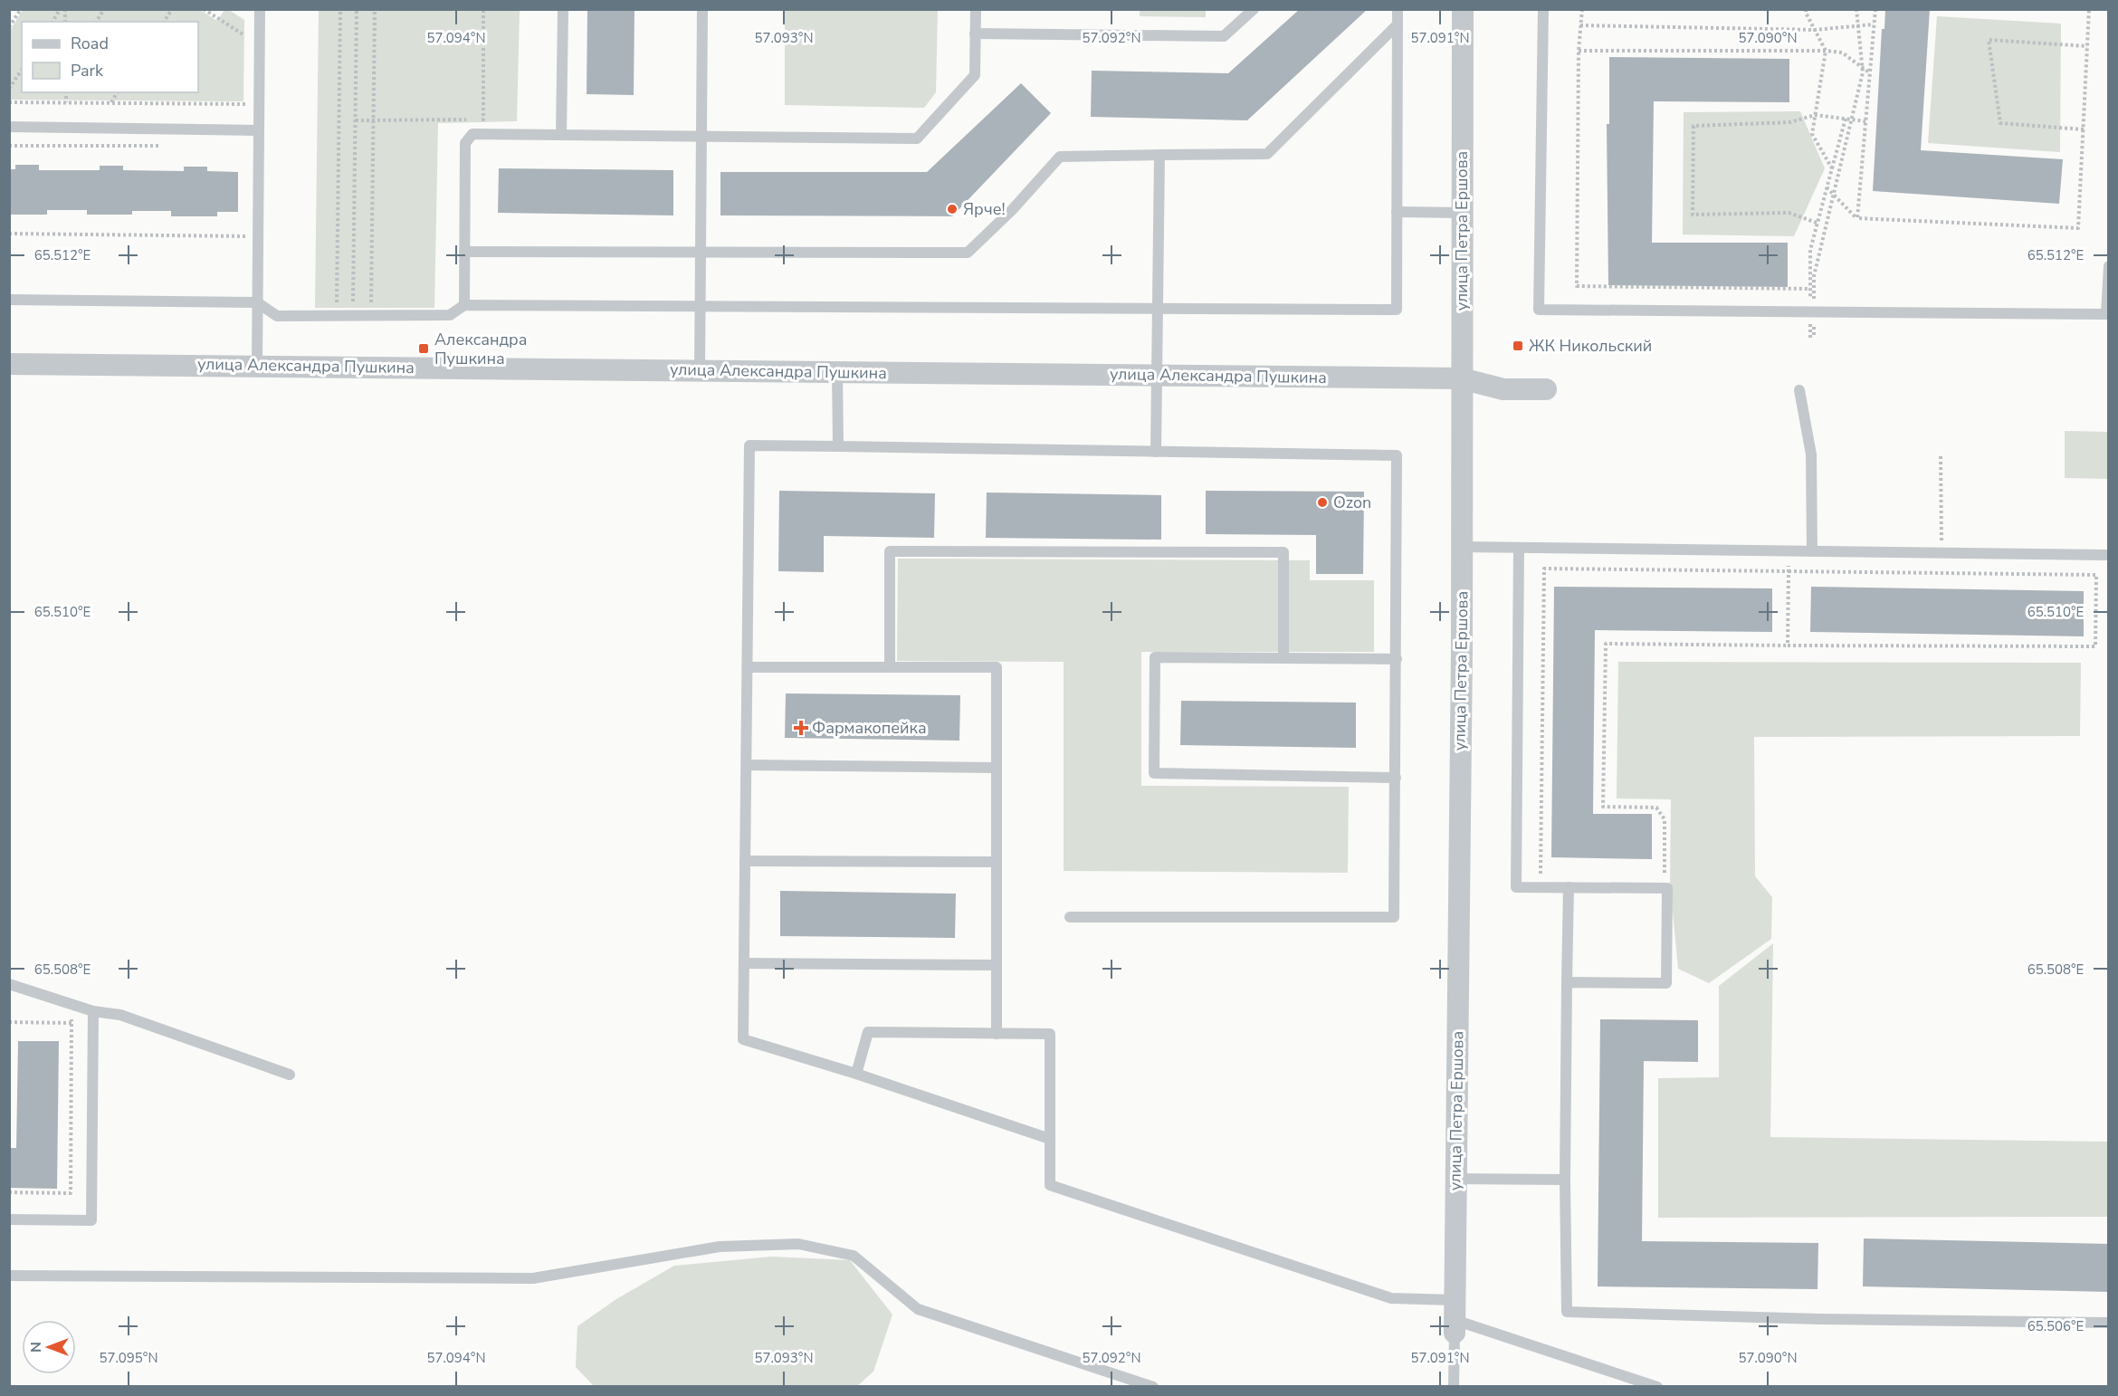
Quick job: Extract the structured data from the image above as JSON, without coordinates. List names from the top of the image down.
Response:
{
  "streets": {
    "street": ["улица Петра Ершова", "улица Александра Пушкина"]
  },
  "crossings": [
    ["улица Петра Ершова", "улица Александра Пушкина"]
  ],
  "places": {
    "other": ["Ярче!", "Ozon"],
    "transit": ["ЖК Никольский", "Александра Пушкина"],
    "health": ["Фармакопейка"]
  },
  "legend": ["Road", "Park"],
  "north": "left",
  "coordinates": [
    "57.094°N",
    "57.093°N",
    "57.092°N",
    "57.091°N",
    "57.090°N",
    "65.512°E",
    "65.510°E",
    "65.508°E",
    "65.506°E",
    "57.095°N"
  ]
}
